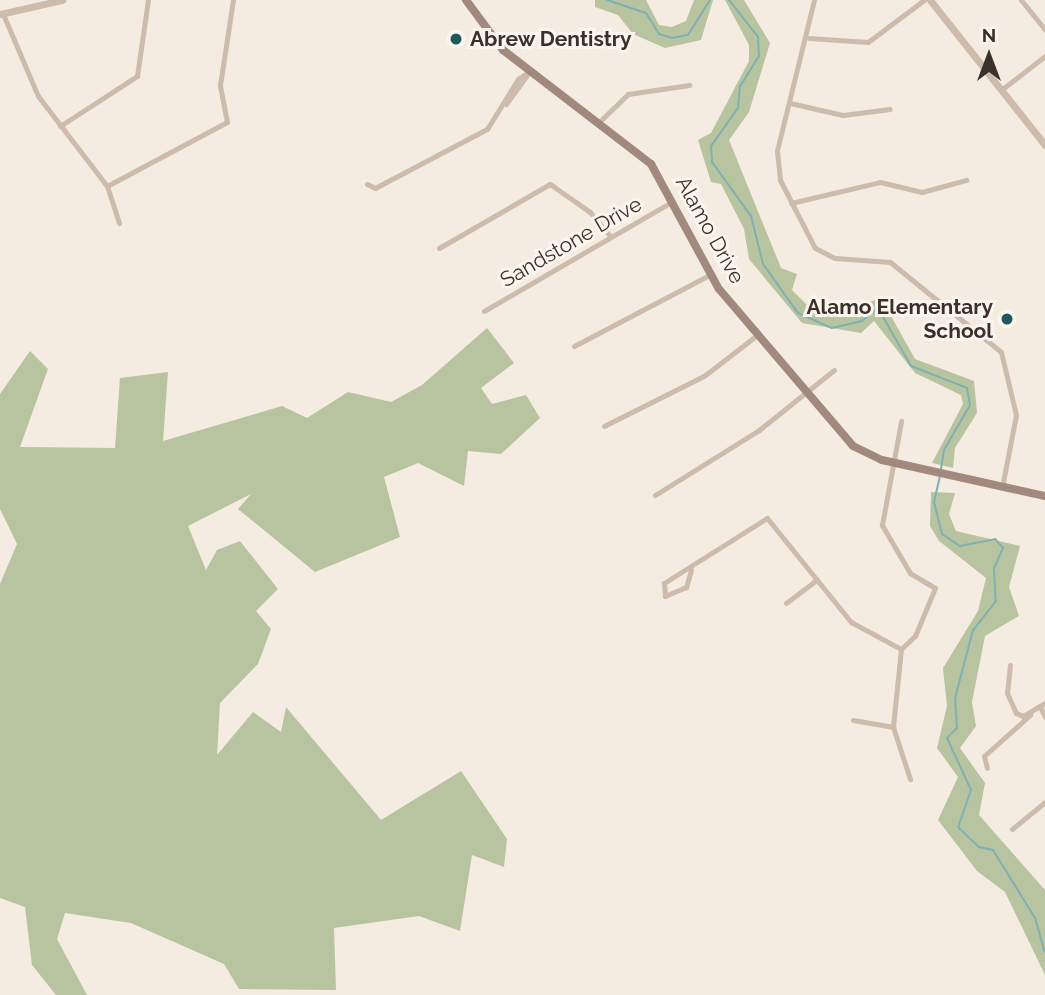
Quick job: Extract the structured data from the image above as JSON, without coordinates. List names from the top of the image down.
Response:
{
  "streets": {
    "main road": ["Alamo Drive"],
    "street": ["Sandstone Drive"]
  },
  "crossings": [
    ["Alamo Drive", "Sandstone Drive"]
  ],
  "places": ["Abrew Dentistry", "Alamo Elementary School"],
  "north": "top"
}
